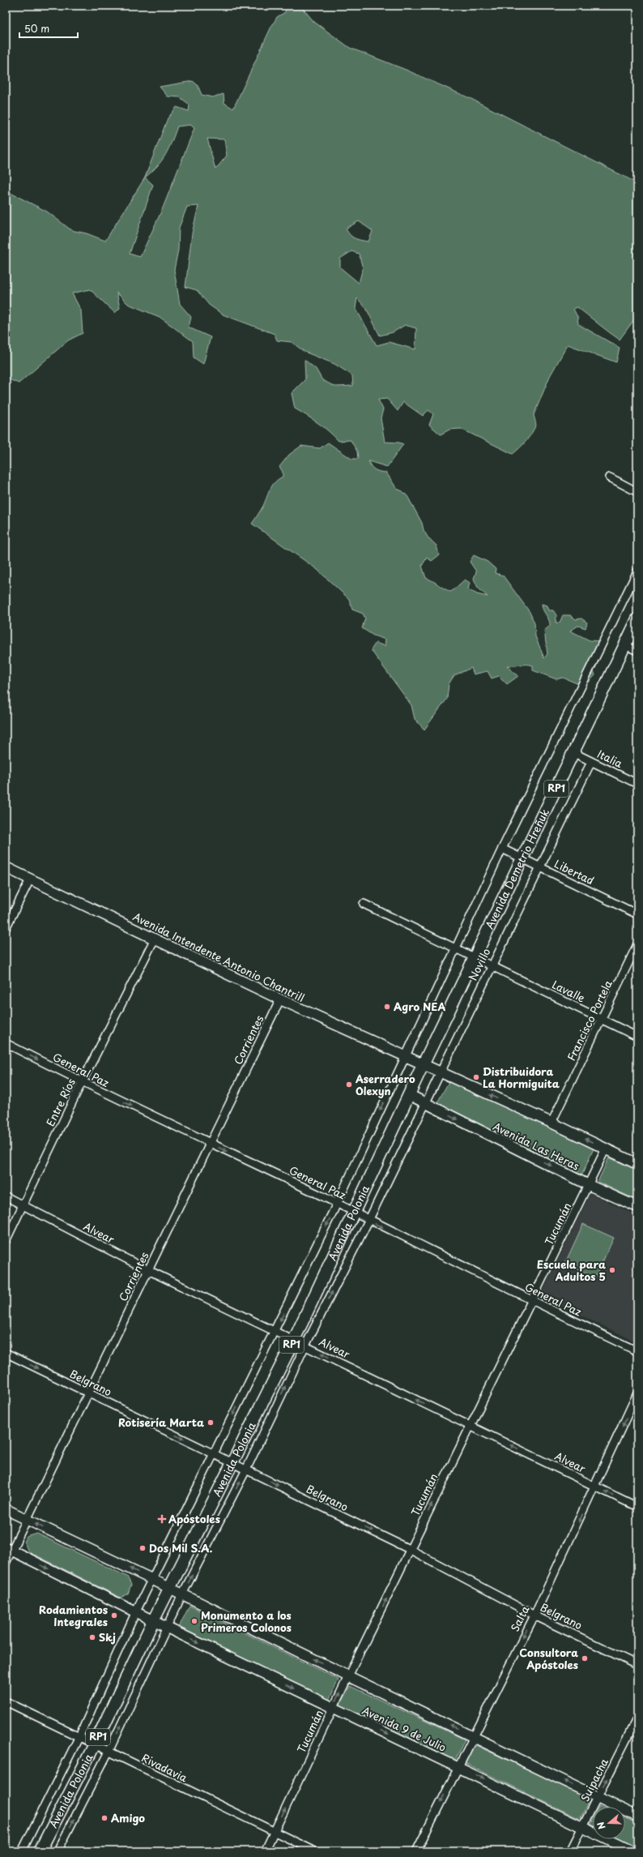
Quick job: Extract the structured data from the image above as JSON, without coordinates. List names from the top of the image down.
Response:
{
  "streets": {
    "main road": [
      "RP1",
      "Avenida Demetrio Hreñuk",
      "Avenida Intendente Antonio Chantrill",
      "Avenida Las Heras",
      "Avenida Polonia",
      "Avenida 9 de Julio"
    ],
    "street": [
      "Italia",
      "Libertad",
      "Novillo",
      "Lavalle",
      "Francisco Portela",
      "Corrientes",
      "General Paz",
      "Entre Ríos",
      "Tucumán",
      "Alvear",
      "Belgrano",
      "Salta",
      "Rivadavia",
      "Suipacha"
    ]
  },
  "crossings": [
    ["Italia", "Avenida Demetrio Hreñuk"],
    ["Italia", "Novillo"],
    ["Avenida Demetrio Hreñuk", "Libertad"],
    ["Avenida Demetrio Hreñuk", "Avenida Intendente Antonio Chantrill"],
    ["Avenida Demetrio Hreñuk", "Lavalle"],
    ["Avenida Demetrio Hreñuk", "Avenida Polonia"],
    ["Libertad", "Novillo"],
    ["Avenida Intendente Antonio Chantrill", "Novillo"],
    ["Avenida Intendente Antonio Chantrill", "Corrientes"],
    ["Avenida Intendente Antonio Chantrill", "Entre Ríos"],
    ["Avenida Intendente Antonio Chantrill", "Avenida Polonia"],
    ["Novillo", "Lavalle"],
    ["Novillo", "Avenida Las Heras"],
    ["Novillo", "Avenida Polonia"],
    ["Lavalle", "Francisco Portela"],
    ["Corrientes", "General Paz"],
    ["Corrientes", "Alvear"],
    ["Corrientes", "Belgrano"],
    ["Corrientes", "Avenida 9 de Julio"],
    ["General Paz", "Entre Ríos"],
    ["General Paz", "Avenida Polonia"],
    ["General Paz", "Tucumán"],
    ["Entre Ríos", "Alvear"],
    ["Avenida Las Heras", "Avenida Polonia"],
    ["Avenida Las Heras", "Tucumán"],
    ["Avenida Polonia", "Alvear"],
    ["Avenida Polonia", "Belgrano"],
    ["Avenida Polonia", "Avenida 9 de Julio"],
    ["Avenida Polonia", "Rivadavia"],
    ["Tucumán", "Alvear"],
    ["Tucumán", "Belgrano"],
    ["Tucumán", "Avenida 9 de Julio"],
    ["Tucumán", "Rivadavia"],
    ["Alvear", "Salta"],
    ["Belgrano", "Salta"],
    ["Salta", "Avenida 9 de Julio"],
    ["Avenida 9 de Julio", "Suipacha"]
  ],
  "one_way": [
    "General Paz",
    "Tucumán",
    "Alvear",
    "Belgrano",
    "Salta",
    "Suipacha"
  ],
  "places": {
    "other": [
      "Agro NEA",
      "Distribuidora La Hormiguita",
      "Aserradero Olexyn",
      "Escuela para Adultos 5",
      "Rotisería Marta",
      "Dos Mil S.A.",
      "Rodamientos Integrales",
      "Monumento a los Primeros Colonos",
      "Skj",
      "Consultora Apóstoles",
      "Amigo"
    ],
    "health": ["Apóstoles"]
  },
  "scale_bar": "50 m",
  "north": "left"
}
